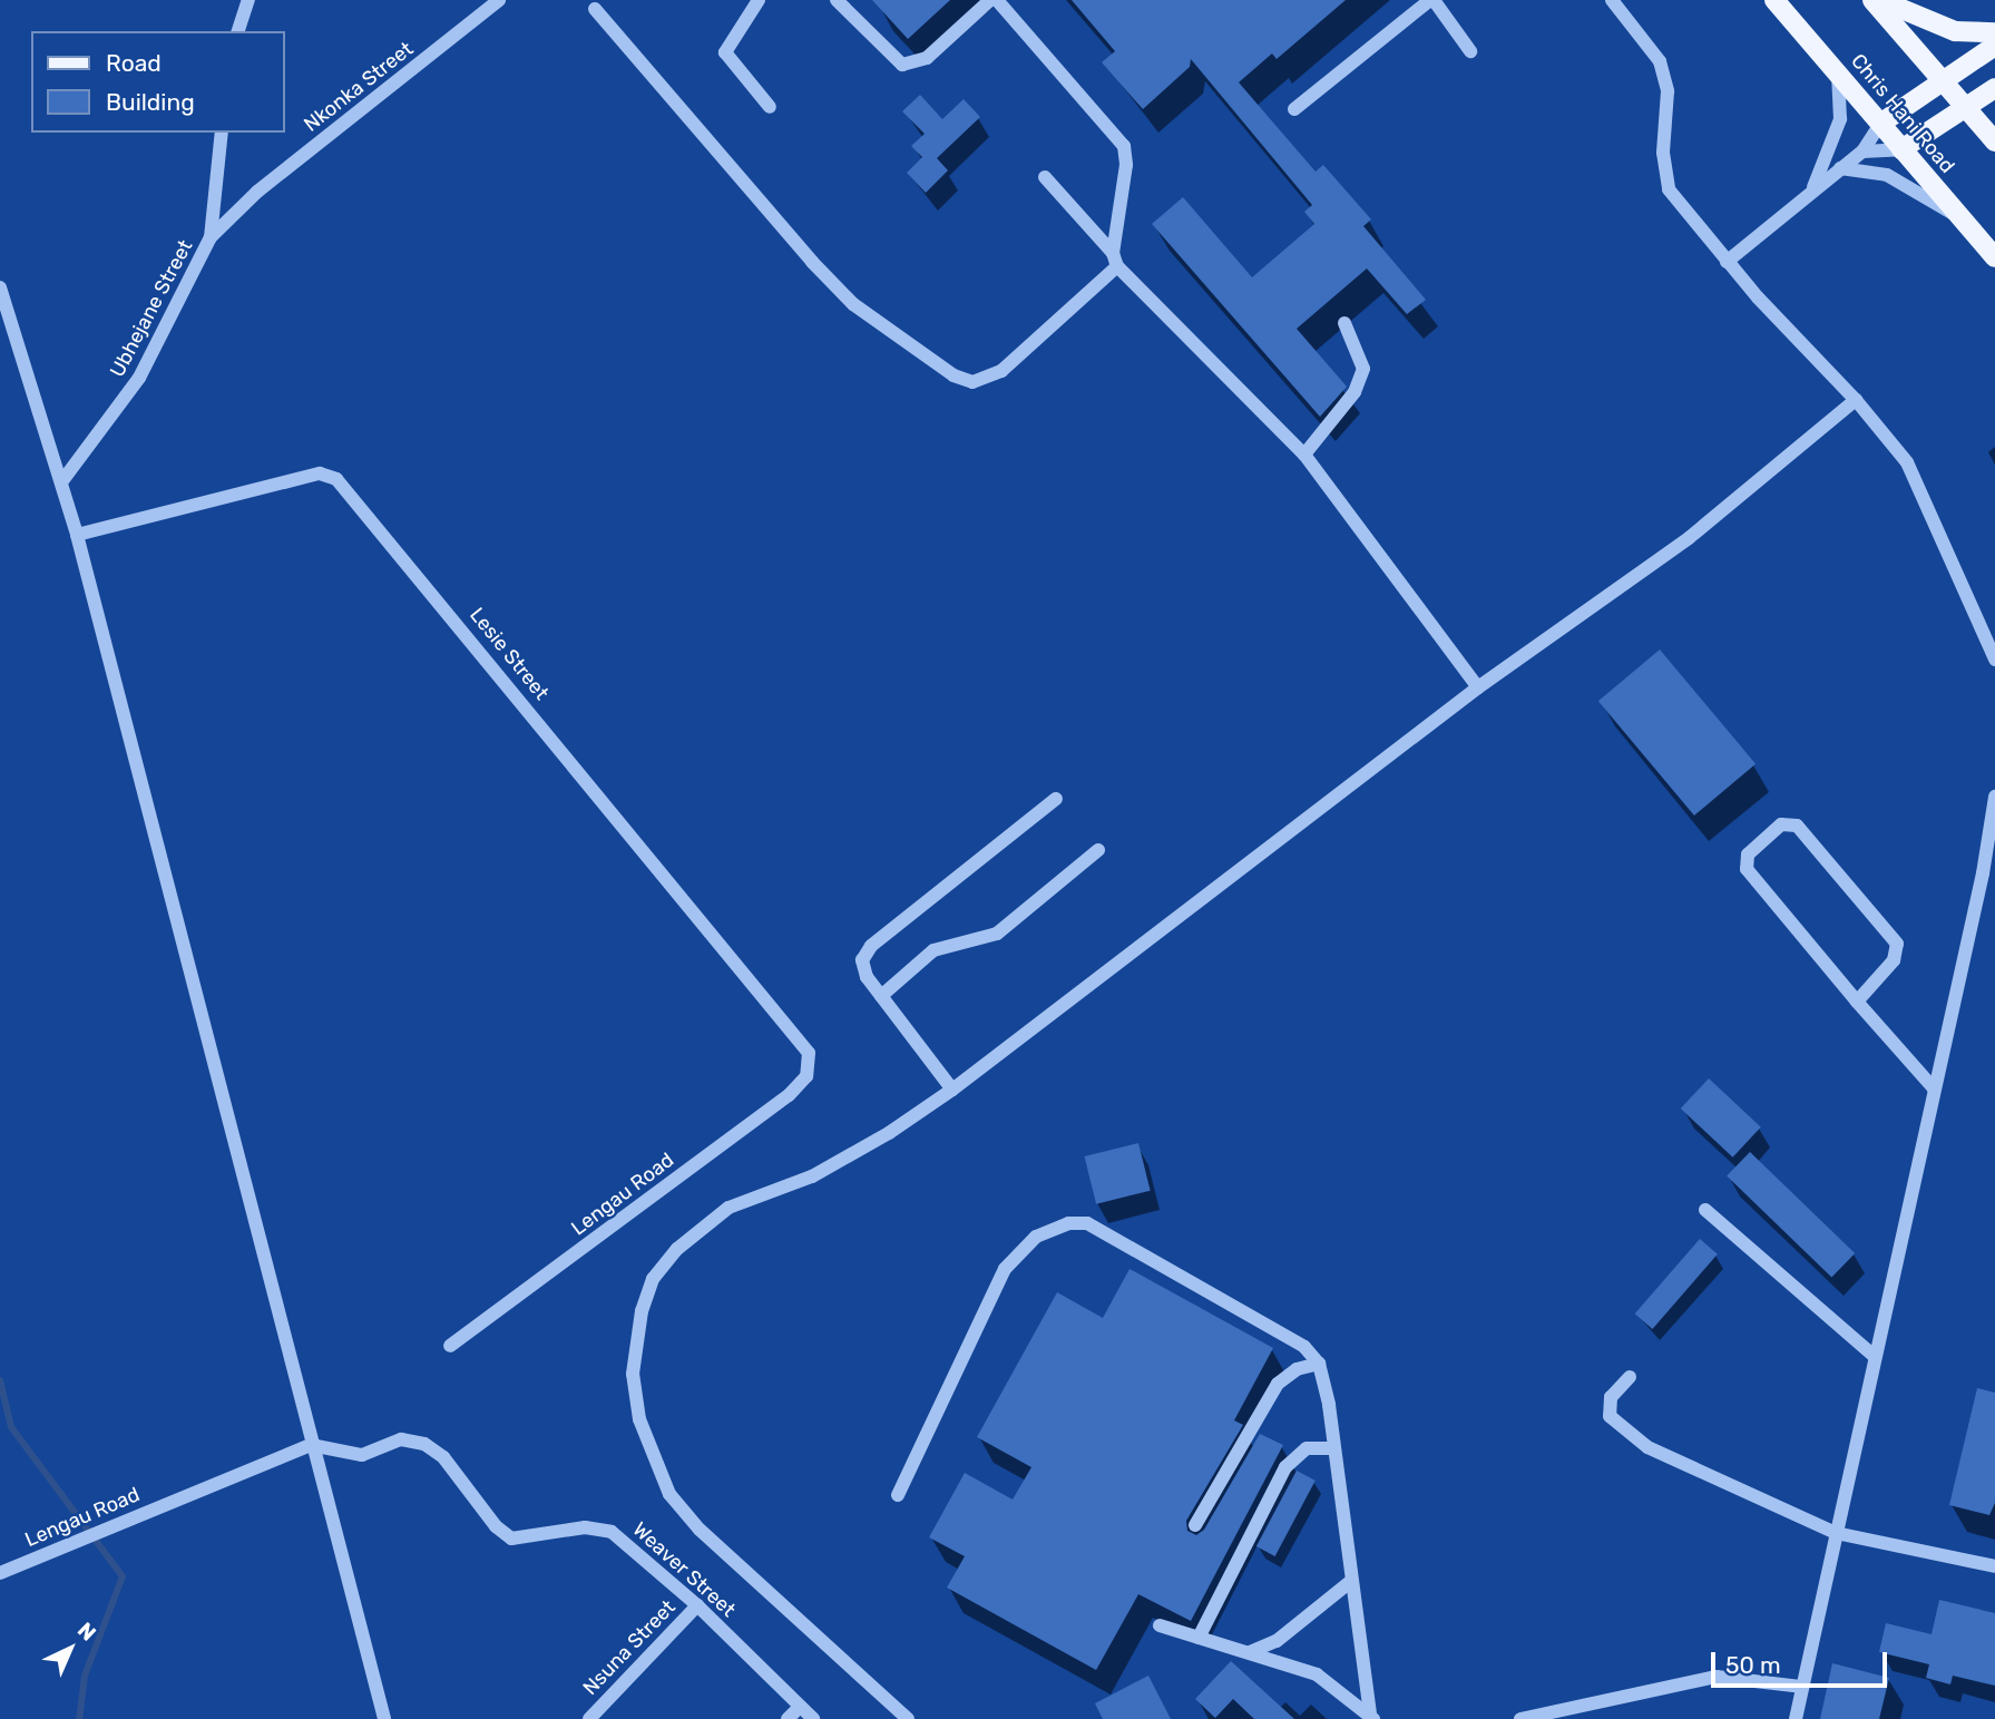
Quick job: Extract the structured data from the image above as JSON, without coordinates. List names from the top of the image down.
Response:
{
  "streets": {
    "main road": ["Chris Hani Road"],
    "street": [
      "Nkonka Street",
      "Ubhejane Street",
      "Lesie Street",
      "Lengau Road",
      "Weaver Street",
      "Nsuna Street"
    ]
  },
  "crossings": [
    ["Nkonka Street", "Ubhejane Street"],
    ["Lesie Street", "Lengau Road"],
    ["Lengau Road", "Weaver Street"],
    ["Weaver Street", "Nsuna Street"]
  ],
  "legend": ["Road", "Building"],
  "scale_bar": "50 m",
  "north": "top right"
}
